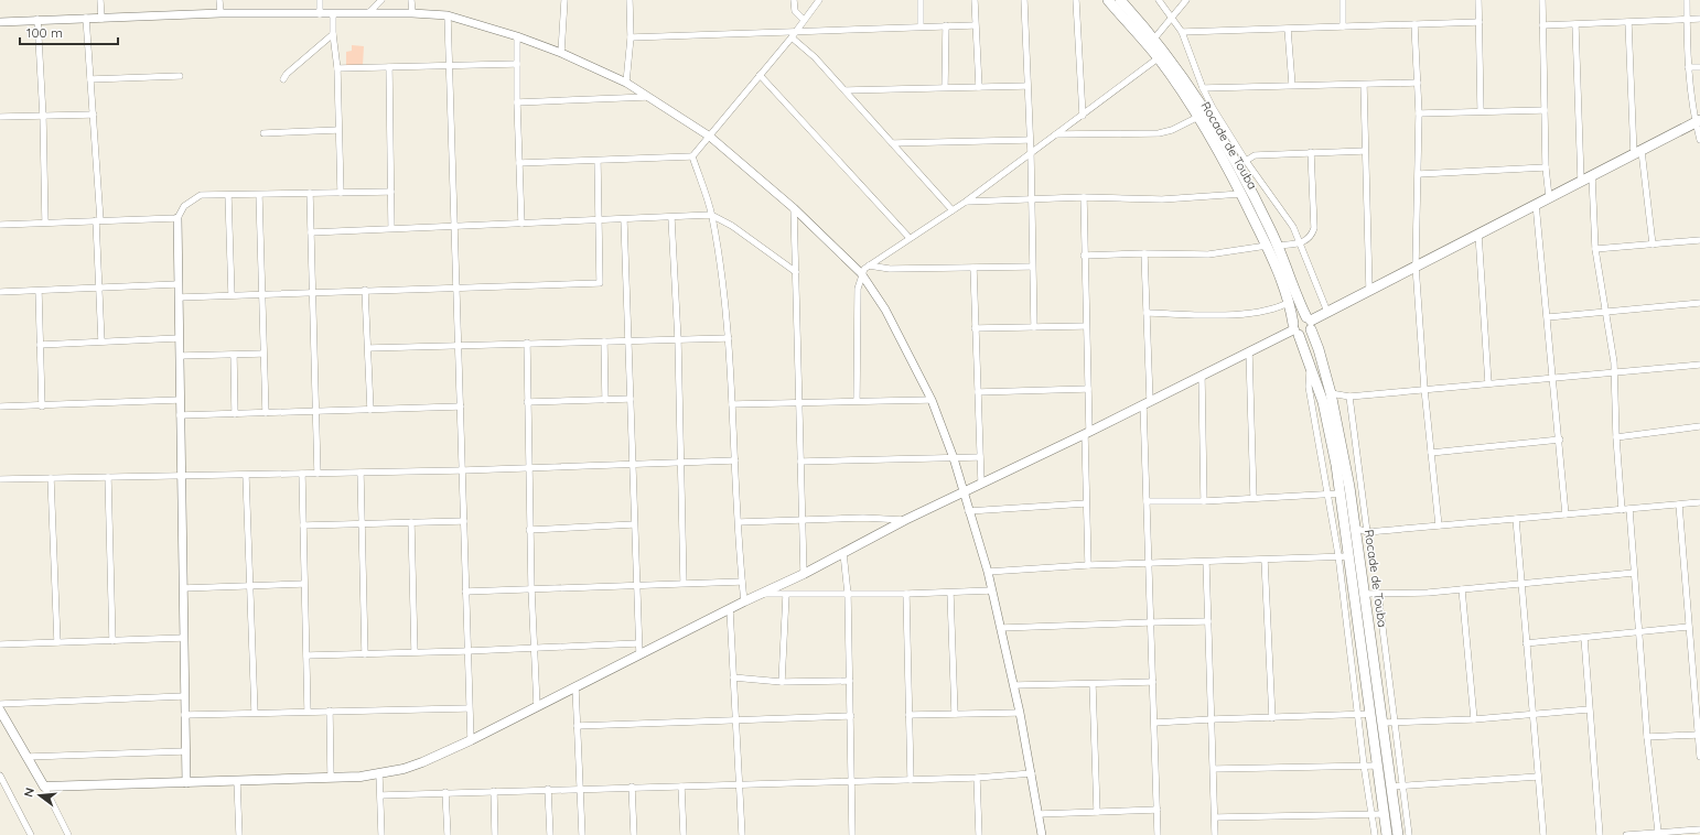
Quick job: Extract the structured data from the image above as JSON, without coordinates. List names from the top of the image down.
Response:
{
  "streets": {
    "main road": ["Rocade de Touba"]
  },
  "scale_bar": "100 m",
  "north": "left"
}
